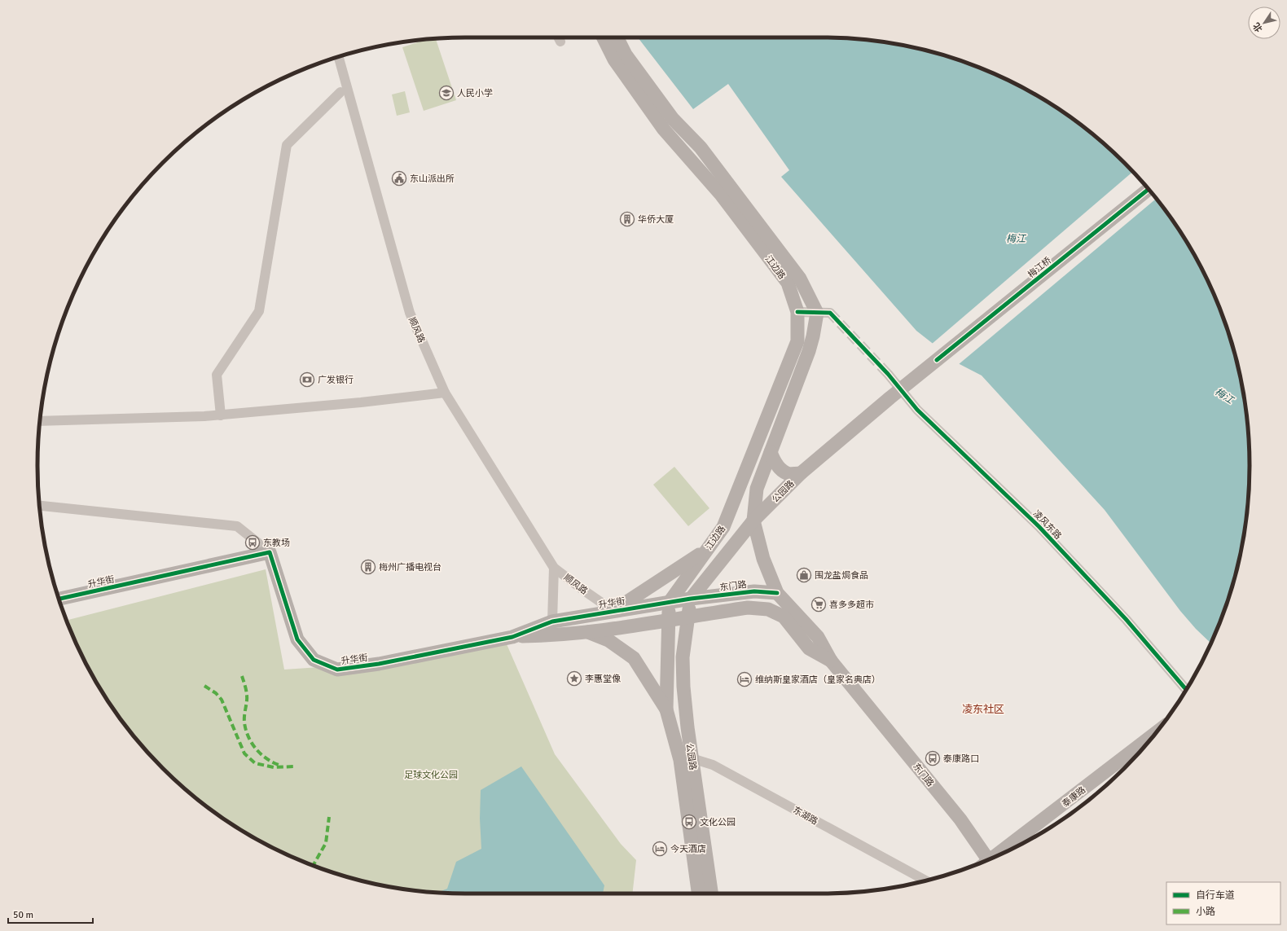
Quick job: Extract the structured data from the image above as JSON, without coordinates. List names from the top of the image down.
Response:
{
  "streets": {
    "street": [
      "江边路",
      "梅江桥",
      "顺风路",
      "公园路",
      "凌风东路",
      "升华街",
      "东门路",
      "泰康路",
      "东湖路"
    ]
  },
  "crossings": [
    ["江边路", "公园路"],
    ["江边路", "升华街"],
    ["江边路", "东门路"],
    ["梅江桥", "公园路"],
    ["顺风路", "升华街"],
    ["公园路", "升华街"],
    ["公园路", "东门路"],
    ["公园路", "东湖路"],
    ["升华街", "东门路"]
  ],
  "districts": ["凌东社区"],
  "water": ["梅江"],
  "parks": ["足球文化公园"],
  "places": {
    "school or university": ["人民小学"],
    "public building": ["东山派出所"],
    "building": ["华侨大厦", "梅州广播电视台"],
    "bank": ["广发银行"],
    "bus stop": ["东教场", "泰康路口", "文化公园"],
    "shop": ["围龙盐焗食品"],
    "supermarket": ["喜多多超市"],
    "place": ["李惠堂像"],
    "hotel": ["维纳斯皇家酒店（皇家名典店）", "今天酒店"]
  },
  "legend": ["自行车道", "小路"],
  "scale_bar": "50 m",
  "north": "bottom left"
}
